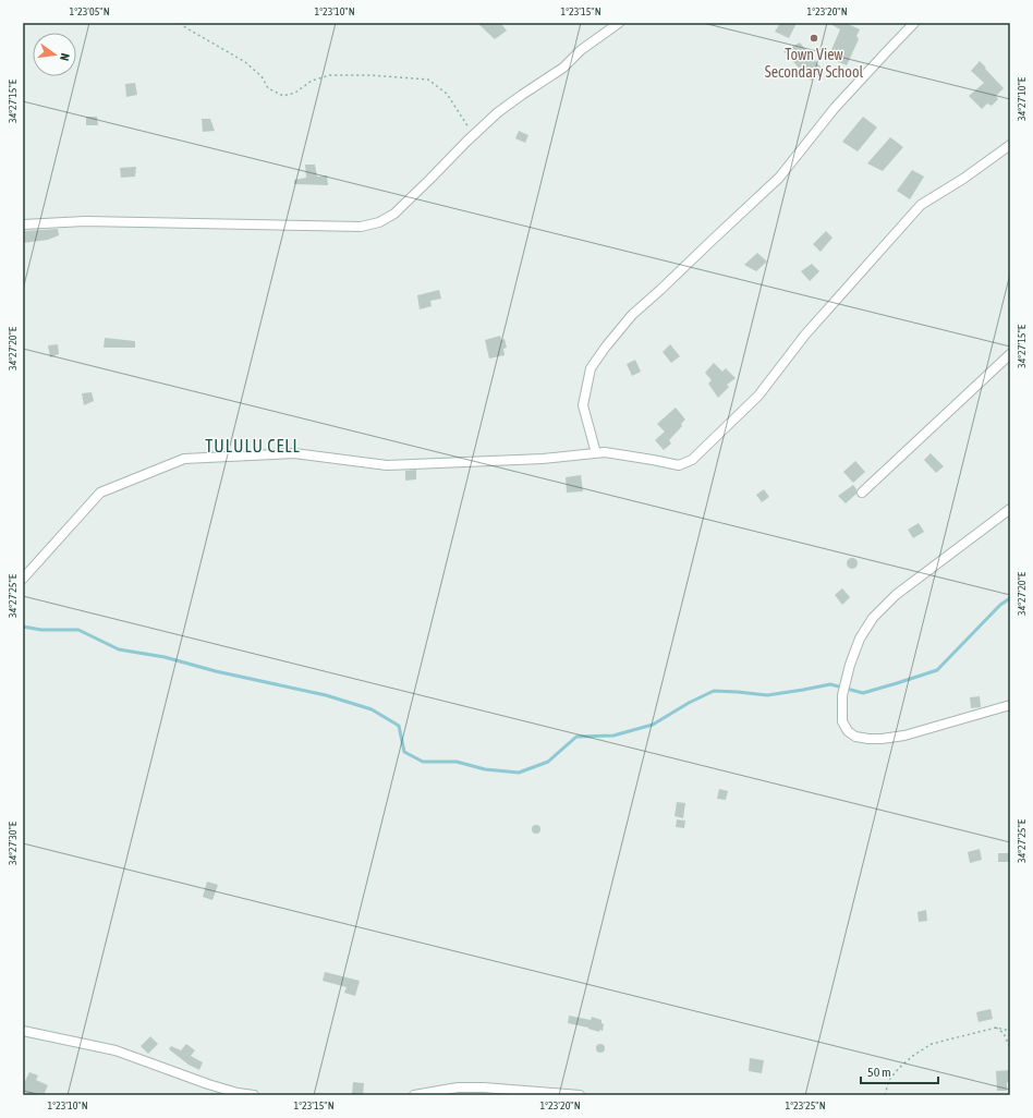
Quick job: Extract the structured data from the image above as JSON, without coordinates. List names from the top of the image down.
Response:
{
  "districts": ["TULULU CELL"],
  "places": ["Town View Secondary School"],
  "scale_bar": "50 m",
  "north": "right",
  "coordinates": [
    "1°23'05\"N",
    "1°23'10\"N",
    "1°23'15\"N",
    "1°23'20\"N",
    "34°27'10\"E",
    "34°27'15\"E",
    "34°27'20\"E",
    "34°27'25\"E",
    "34°27'30\"E",
    "1°23'25\"N"
  ]
}
